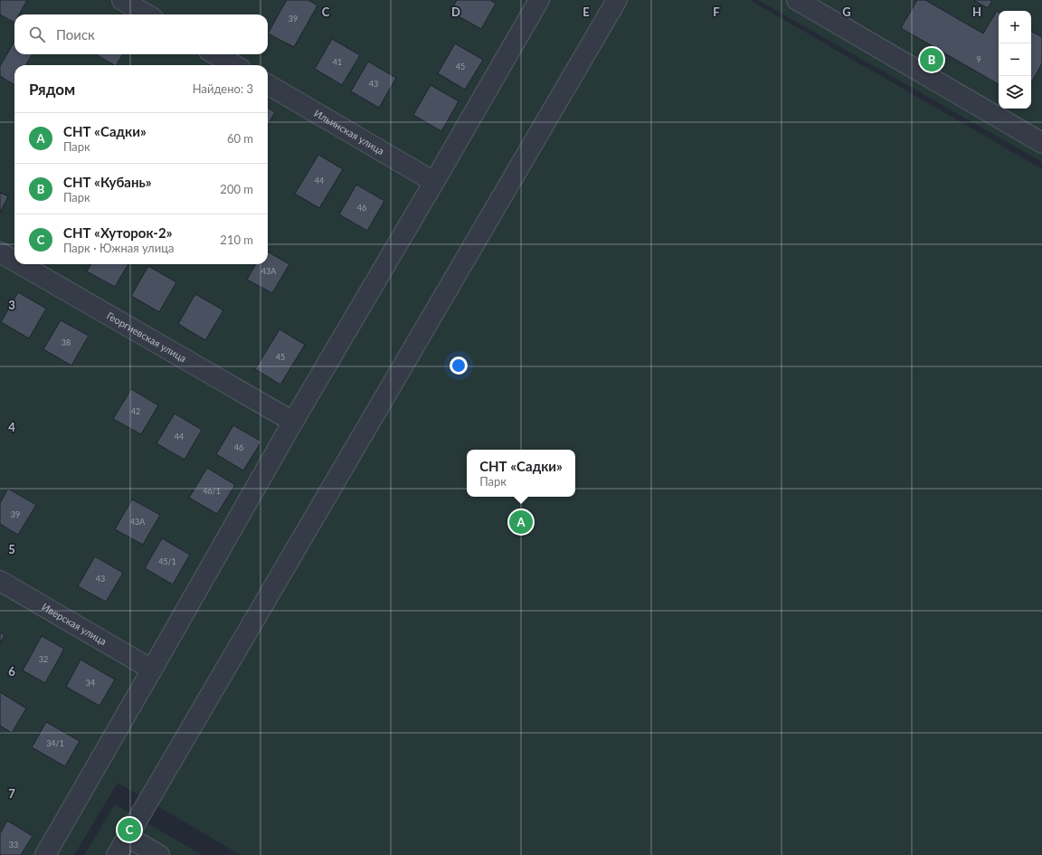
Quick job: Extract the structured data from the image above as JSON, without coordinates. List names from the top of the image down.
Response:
{
  "streets": {
    "street": ["Ильинская улица", "Георгиевская улица", "Иверская улица"]
  },
  "house_numbers": [
    "39",
    "9",
    "41",
    "45",
    "43",
    "44",
    "46",
    "43А",
    "38",
    "45",
    "42",
    "44",
    "46",
    "46/1",
    "39",
    "43А",
    "45/1",
    "43",
    "32",
    "34",
    "34/1",
    "33"
  ],
  "page": {
    "map_buttons": ["+", "−"],
    "search": "Поиск",
    "pins": ["B", "A", "C"],
    "heading": ["Рядом", "Найдено: 3"],
    "list": [
      {
        "mark": "A",
        "name": "СНТ «Садки»",
        "note": "Парк",
        "value": "60 m"
      },
      {
        "mark": "B",
        "name": "СНТ «Кубань»",
        "note": "Парк",
        "value": "200 m"
      },
      {
        "mark": "C",
        "name": "СНТ «Хуторок-2»",
        "note": "Парк · Южная улица",
        "value": "210 m"
      }
    ],
    "popup": ["СНТ «Садки»", "Парк"]
  },
  "grid": {
    "columns": [
      "C",
      "D",
      "E",
      "F",
      "G",
      "H"
    ],
    "rows": [
      "3",
      "4",
      "5",
      "6",
      "7"
    ]
  }
}
